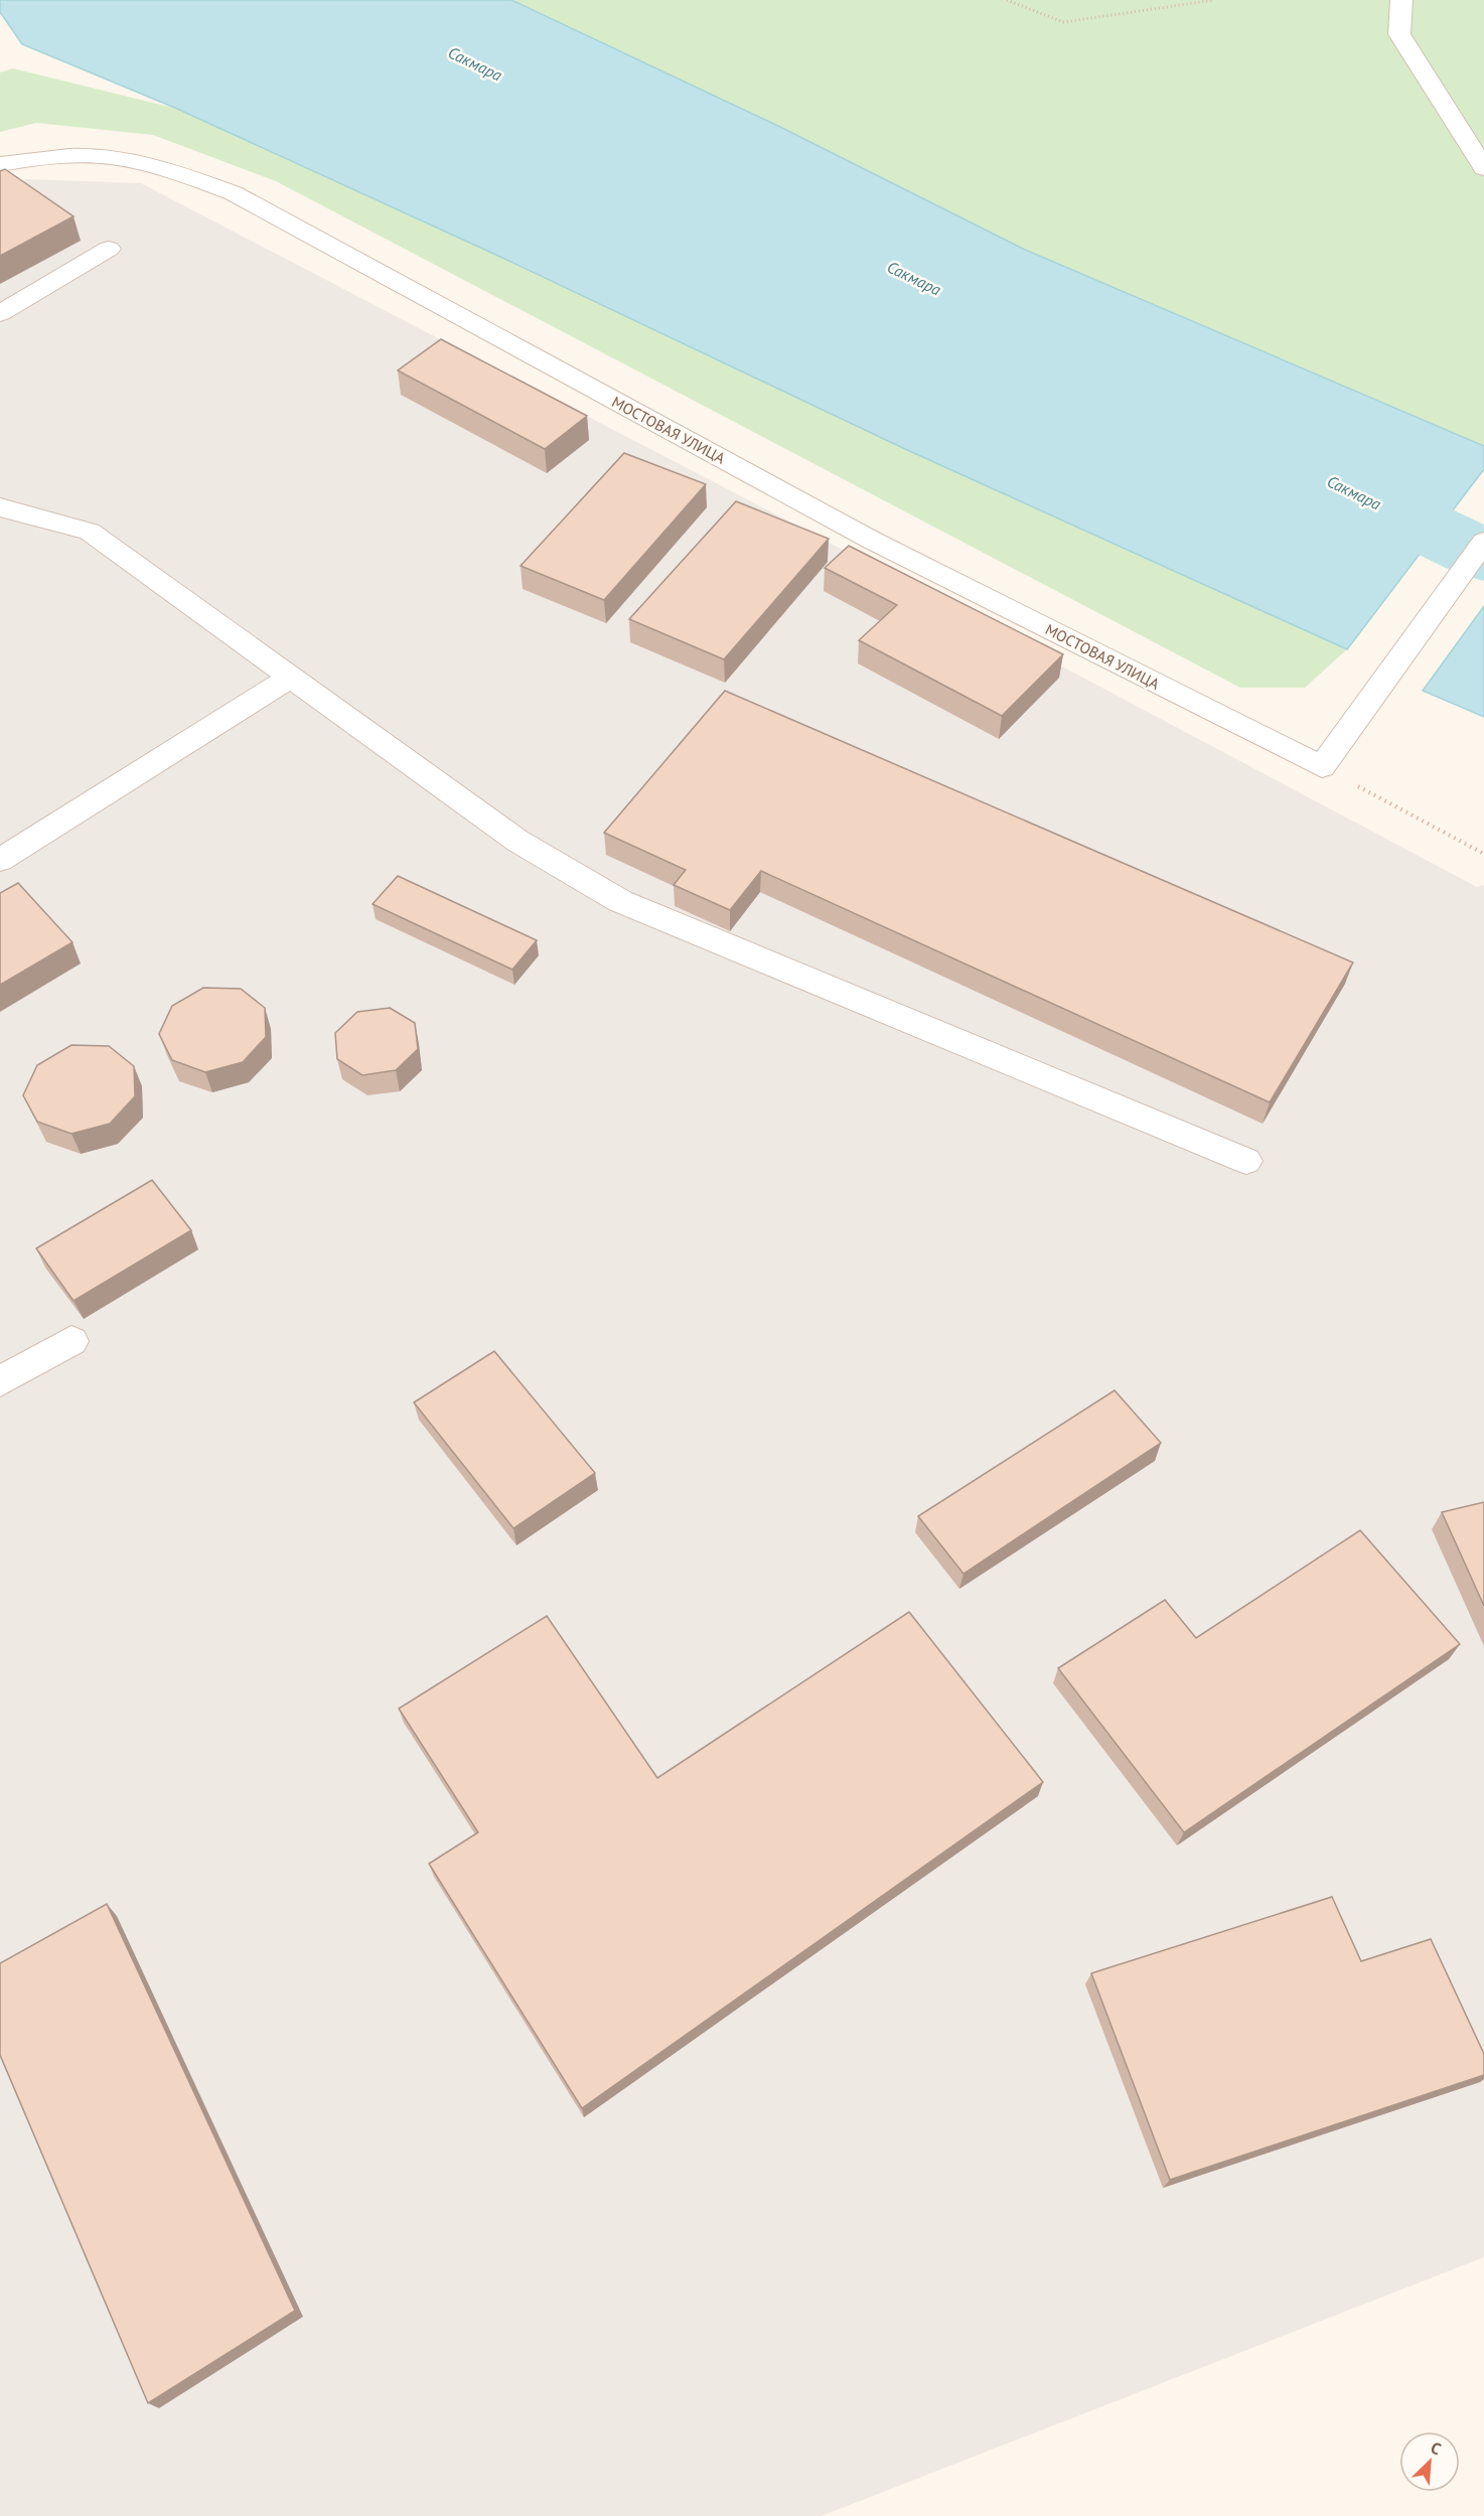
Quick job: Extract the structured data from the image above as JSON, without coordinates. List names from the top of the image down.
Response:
{
  "streets": {
    "street": ["МОСТОВАЯ УЛИЦА"]
  },
  "water": ["Сакмара"],
  "north": "top right"
}
